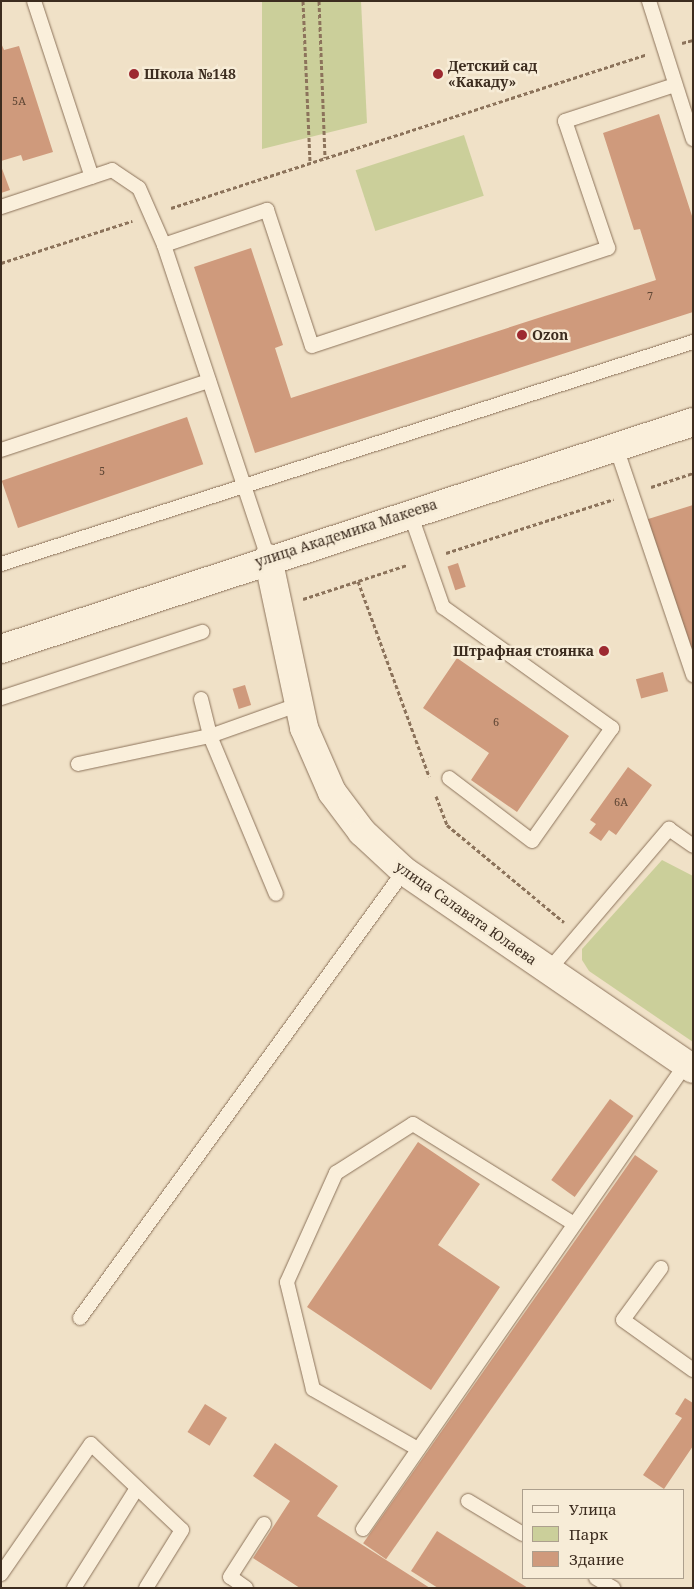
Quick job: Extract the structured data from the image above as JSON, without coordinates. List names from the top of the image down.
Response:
{
  "streets": {
    "street": ["улица Академика Макеева", "улица Салавата Юлаева"]
  },
  "crossings": [
    ["улица Академика Макеева", "улица Салавата Юлаева"]
  ],
  "places": [
    "Школа №148",
    "Детский сад «Какаду»",
    "Ozon",
    "Штрафная стоянка"
  ],
  "house_numbers": [
    "5А",
    "7",
    "5",
    "6",
    "6А"
  ],
  "legend": ["Улица", "Парк", "Здание"]
}
